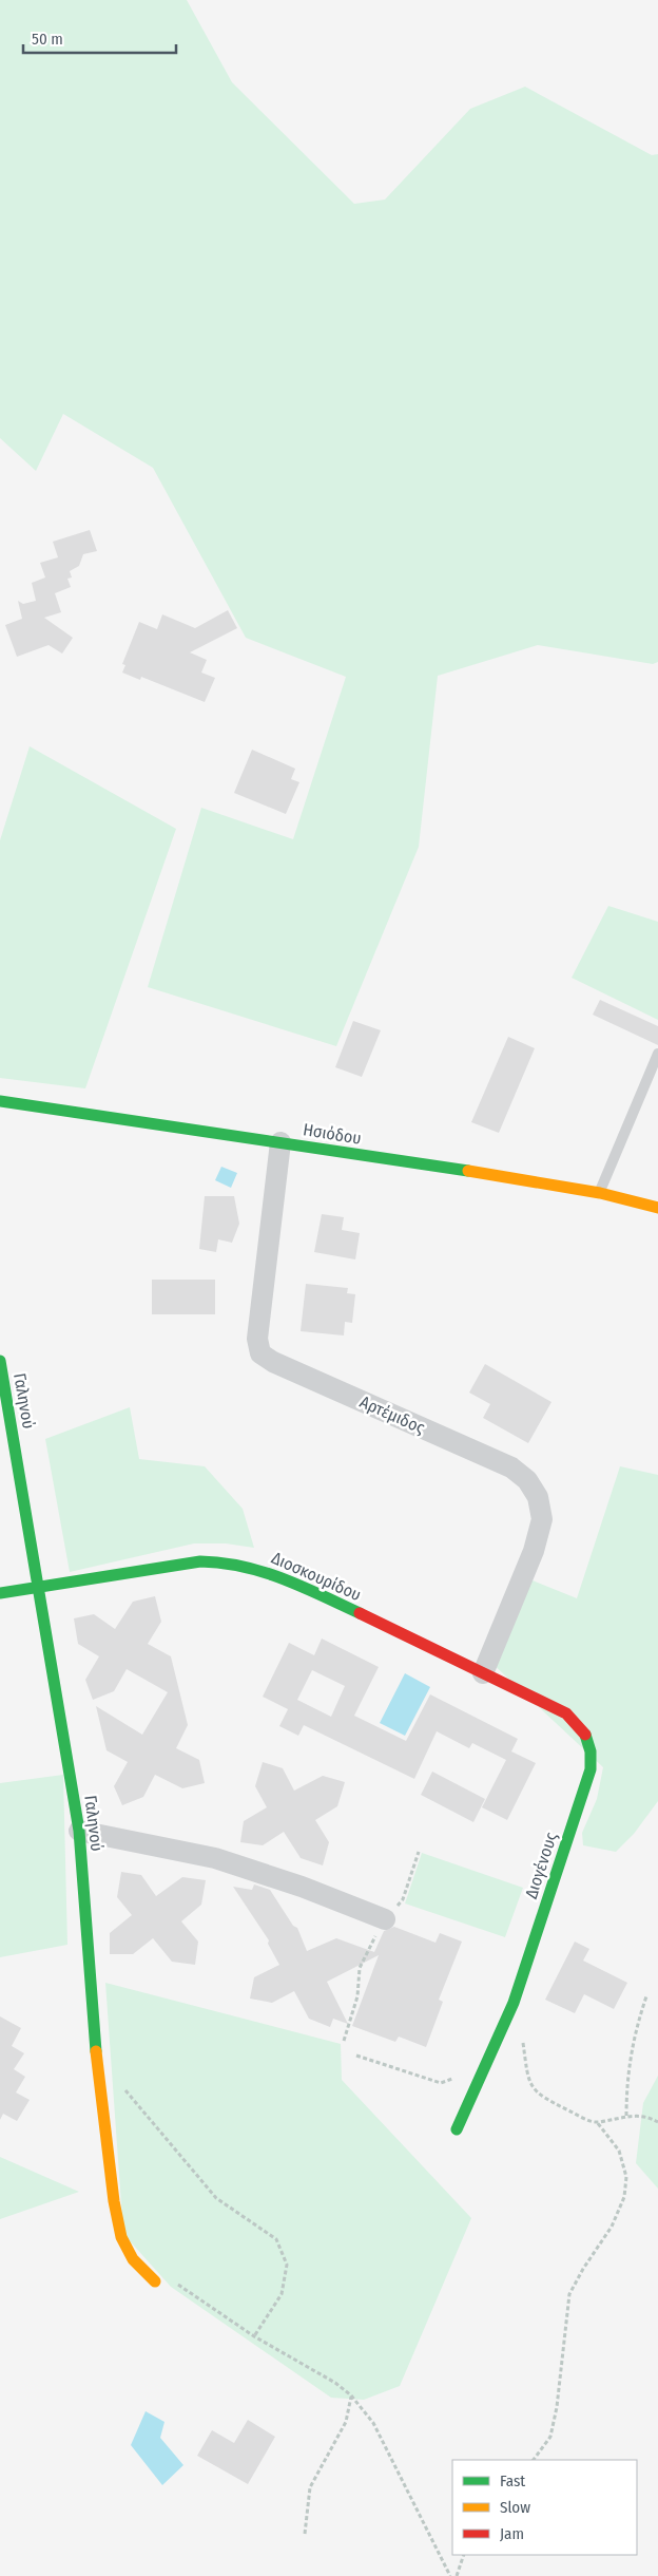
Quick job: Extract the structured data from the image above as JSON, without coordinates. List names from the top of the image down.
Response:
{
  "streets": {
    "street": [
      "Ησιόδου",
      "Γαληνού",
      "Αρτέμιδος",
      "Διοσκουρίδου",
      "Διογένους"
    ]
  },
  "crossings": [
    ["Ησιόδου", "Αρτέμιδος"],
    ["Γαληνού", "Διοσκουρίδου"],
    ["Αρτέμιδος", "Διοσκουρίδου"],
    ["Διοσκουρίδου", "Διογένους"]
  ],
  "legend": ["Fast", "Slow", "Jam"],
  "scale_bar": "50 m"
}
